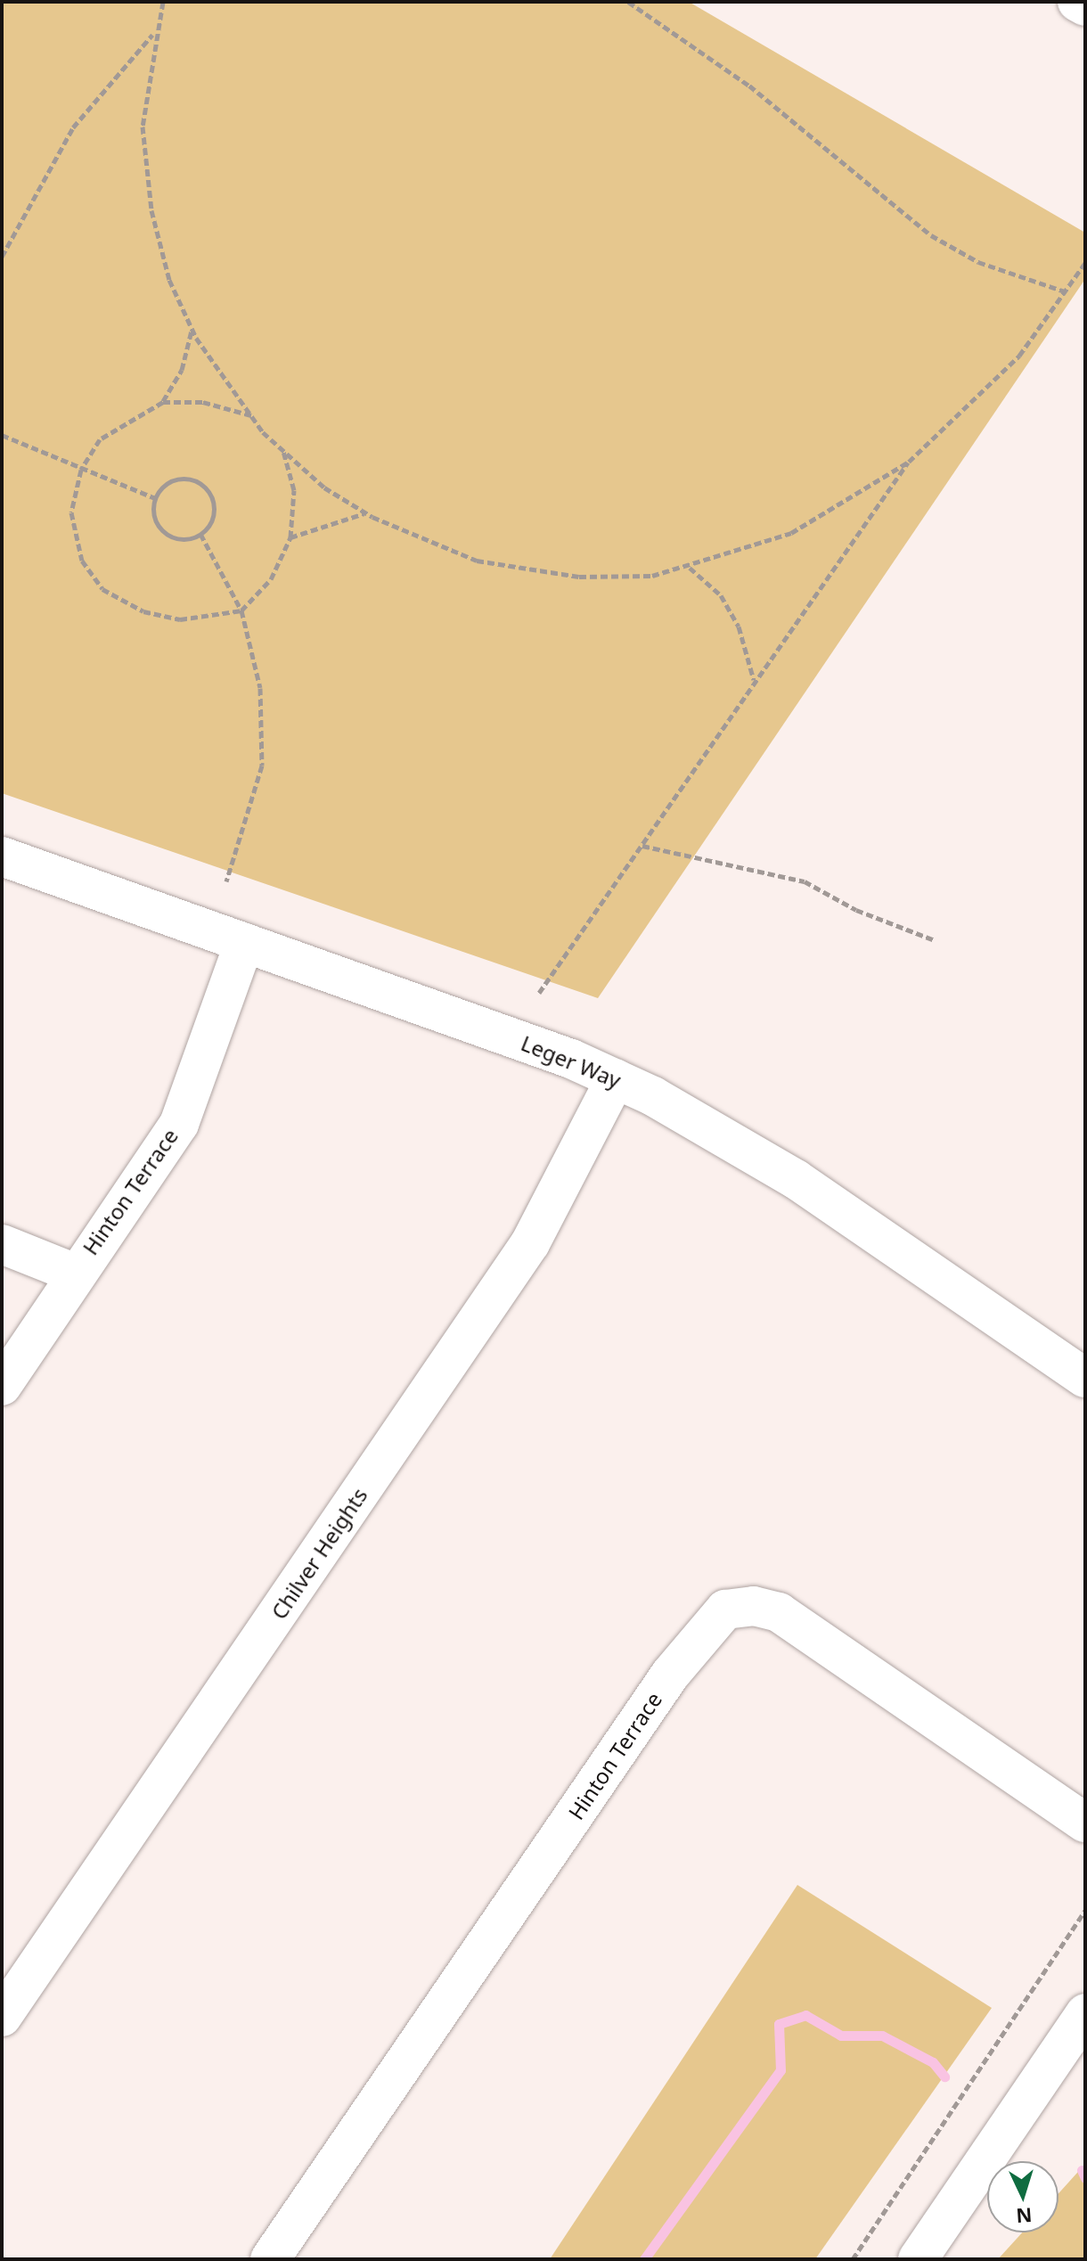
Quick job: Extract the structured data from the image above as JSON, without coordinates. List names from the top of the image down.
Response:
{
  "streets": {
    "street": ["Leger Way", "Hinton Terrace", "Chilver Heights"]
  },
  "crossings": [
    ["Leger Way", "Hinton Terrace"],
    ["Leger Way", "Chilver Heights"]
  ],
  "north": "bottom"
}
